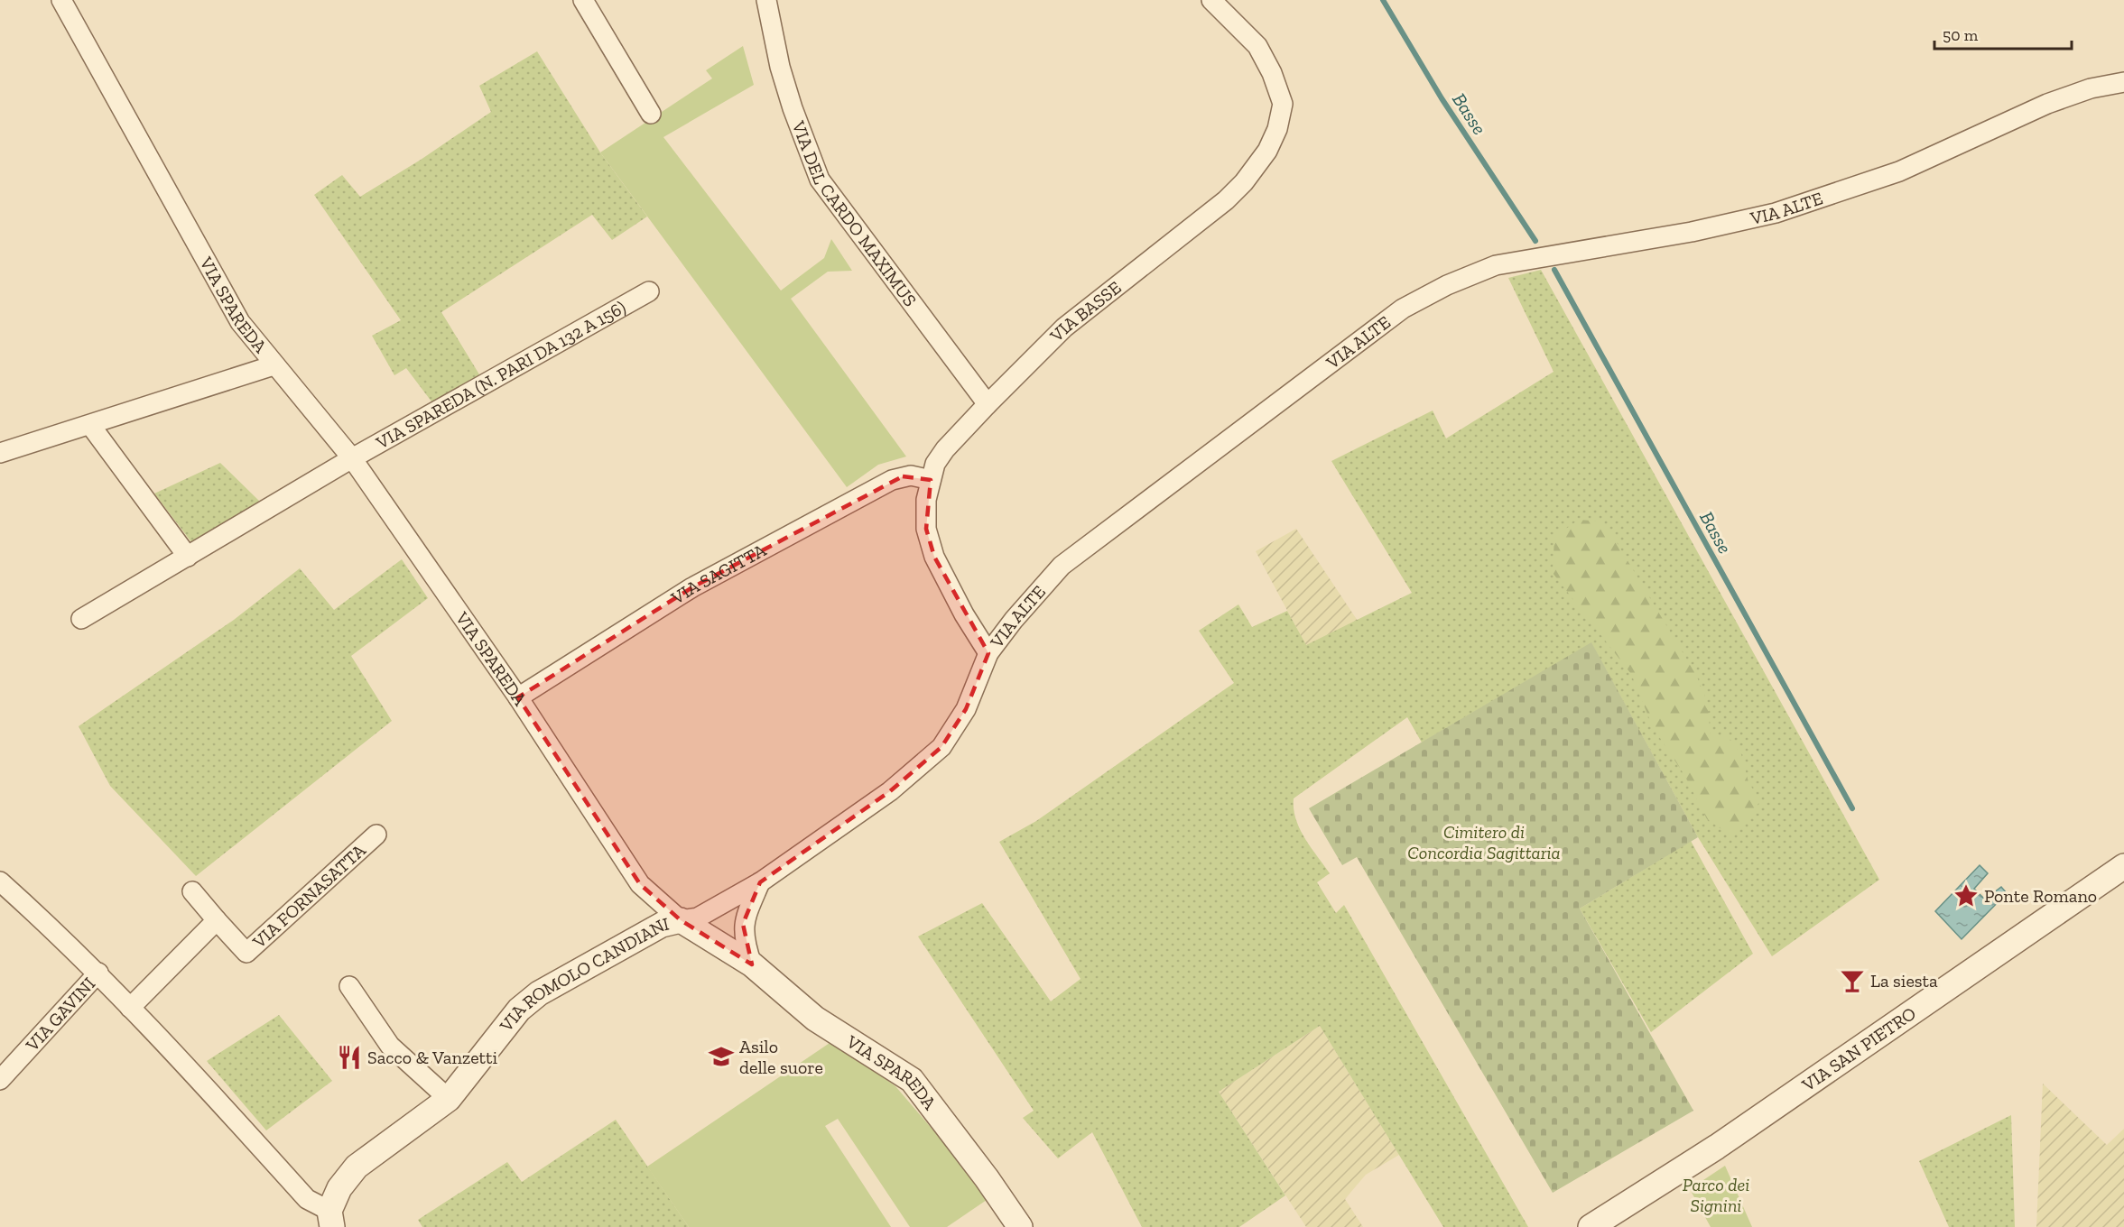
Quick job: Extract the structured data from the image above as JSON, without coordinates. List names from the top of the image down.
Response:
{
  "streets": {
    "street": [
      "VIA ALTE",
      "VIA DEL CARDO MAXIMUS",
      "VIA SPAREDA",
      "VIA BASSE",
      "VIA SPAREDA (N. PARI DA 132 A 156)",
      "VIA SAGITTA",
      "VIA FORNASATTA",
      "VIA ROMOLO CANDIANI",
      "VIA GAVINI",
      "VIA SAN PIETRO"
    ]
  },
  "crossings": [
    ["VIA ALTE", "VIA SPAREDA"],
    ["VIA ALTE", "VIA BASSE"],
    ["VIA ALTE", "VIA ROMOLO CANDIANI"],
    ["VIA DEL CARDO MAXIMUS", "VIA BASSE"],
    ["VIA SPAREDA", "VIA SPAREDA (N. PARI DA 132 A 156)"],
    ["VIA SPAREDA", "VIA SAGITTA"],
    ["VIA SPAREDA", "VIA ROMOLO CANDIANI"],
    ["VIA BASSE", "VIA SAGITTA"]
  ],
  "water": ["Basse"],
  "parks": ["Cimitero di Concordia Sagittaria", "Parco dei Signini"],
  "places": {
    "place": ["Ponte Romano"],
    "bar": ["La siesta"],
    "school or university": ["Asilo delle suore"],
    "restaurant": ["Sacco & Vanzetti"]
  },
  "scale_bar": "50 m"
}
